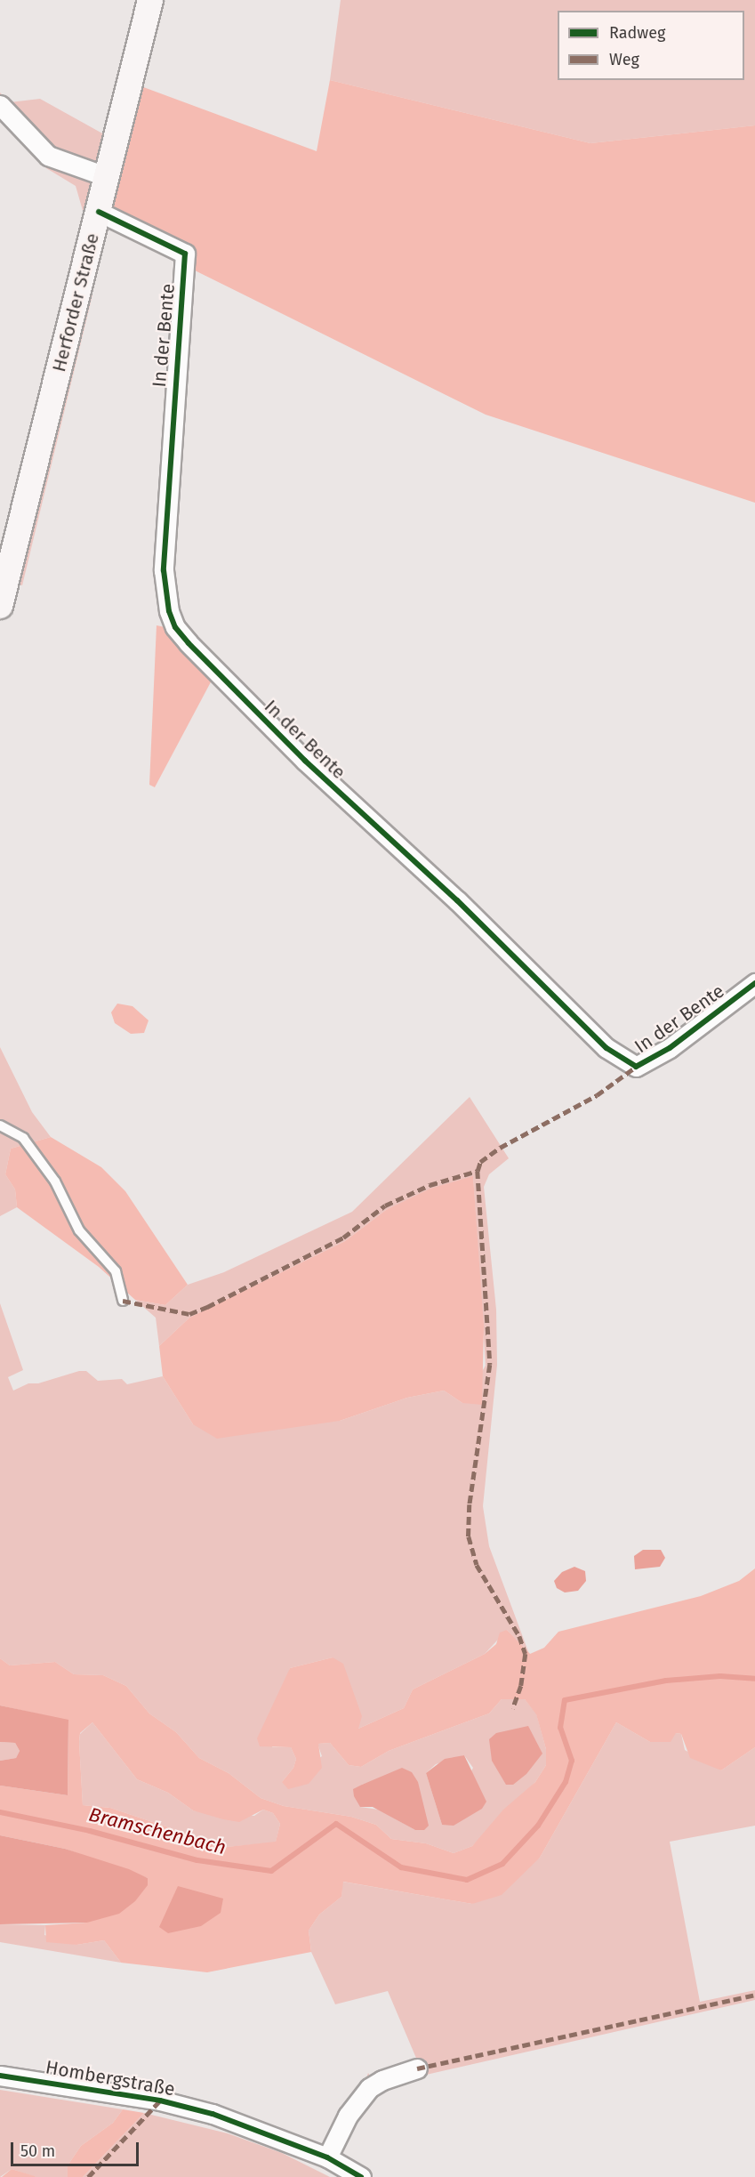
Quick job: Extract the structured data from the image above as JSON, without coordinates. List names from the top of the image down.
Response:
{
  "streets": {
    "main road": ["Herforder Straße"],
    "street": ["In der Bente", "Hombergstraße"]
  },
  "crossings": [
    ["Herforder Straße", "In der Bente"]
  ],
  "water": ["Bramschenbach"],
  "legend": ["Radweg", "Weg"],
  "scale_bar": "50 m"
}
